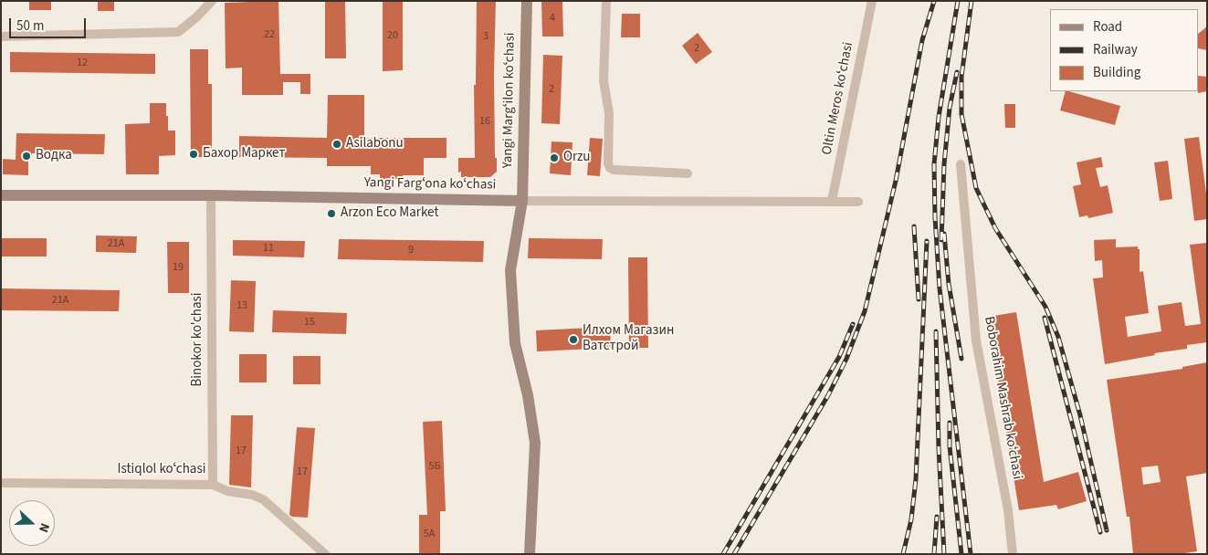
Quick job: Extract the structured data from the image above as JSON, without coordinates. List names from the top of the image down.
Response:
{
  "streets": {
    "main road": ["Yangi Margʻilon koʻchasi", "Yangi Fargʻona koʻchasi"],
    "street": [
      "Oltin Meros koʻchasi",
      "Binokor ko'chasi",
      "Boborahim Mashrab koʻchasi",
      "Istiqlol koʻchasi"
    ]
  },
  "crossings": [
    ["Oltin Meros koʻchasi", "Yangi Fargʻona koʻchasi"],
    ["Yangi Margʻilon koʻchasi", "Yangi Fargʻona koʻchasi"],
    ["Yangi Fargʻona koʻchasi", "Binokor ko'chasi"],
    ["Binokor ko'chasi", "Istiqlol koʻchasi"]
  ],
  "places": [
    "Asilabonu",
    "Бахор Маркет",
    "Водка",
    "Orzu",
    "Arzon Eco Market",
    "Илхом Магазин Ватстрой"
  ],
  "house_numbers": [
    "4",
    "22",
    "20",
    "3",
    "2",
    "12",
    "2",
    "16",
    "21А",
    "11",
    "9",
    "19",
    "21А",
    "13",
    "15",
    "17",
    "5Б",
    "17",
    "5А"
  ],
  "legend": ["Road", "Railway", "Building"],
  "scale_bar": "50 m",
  "north": "right"
}
